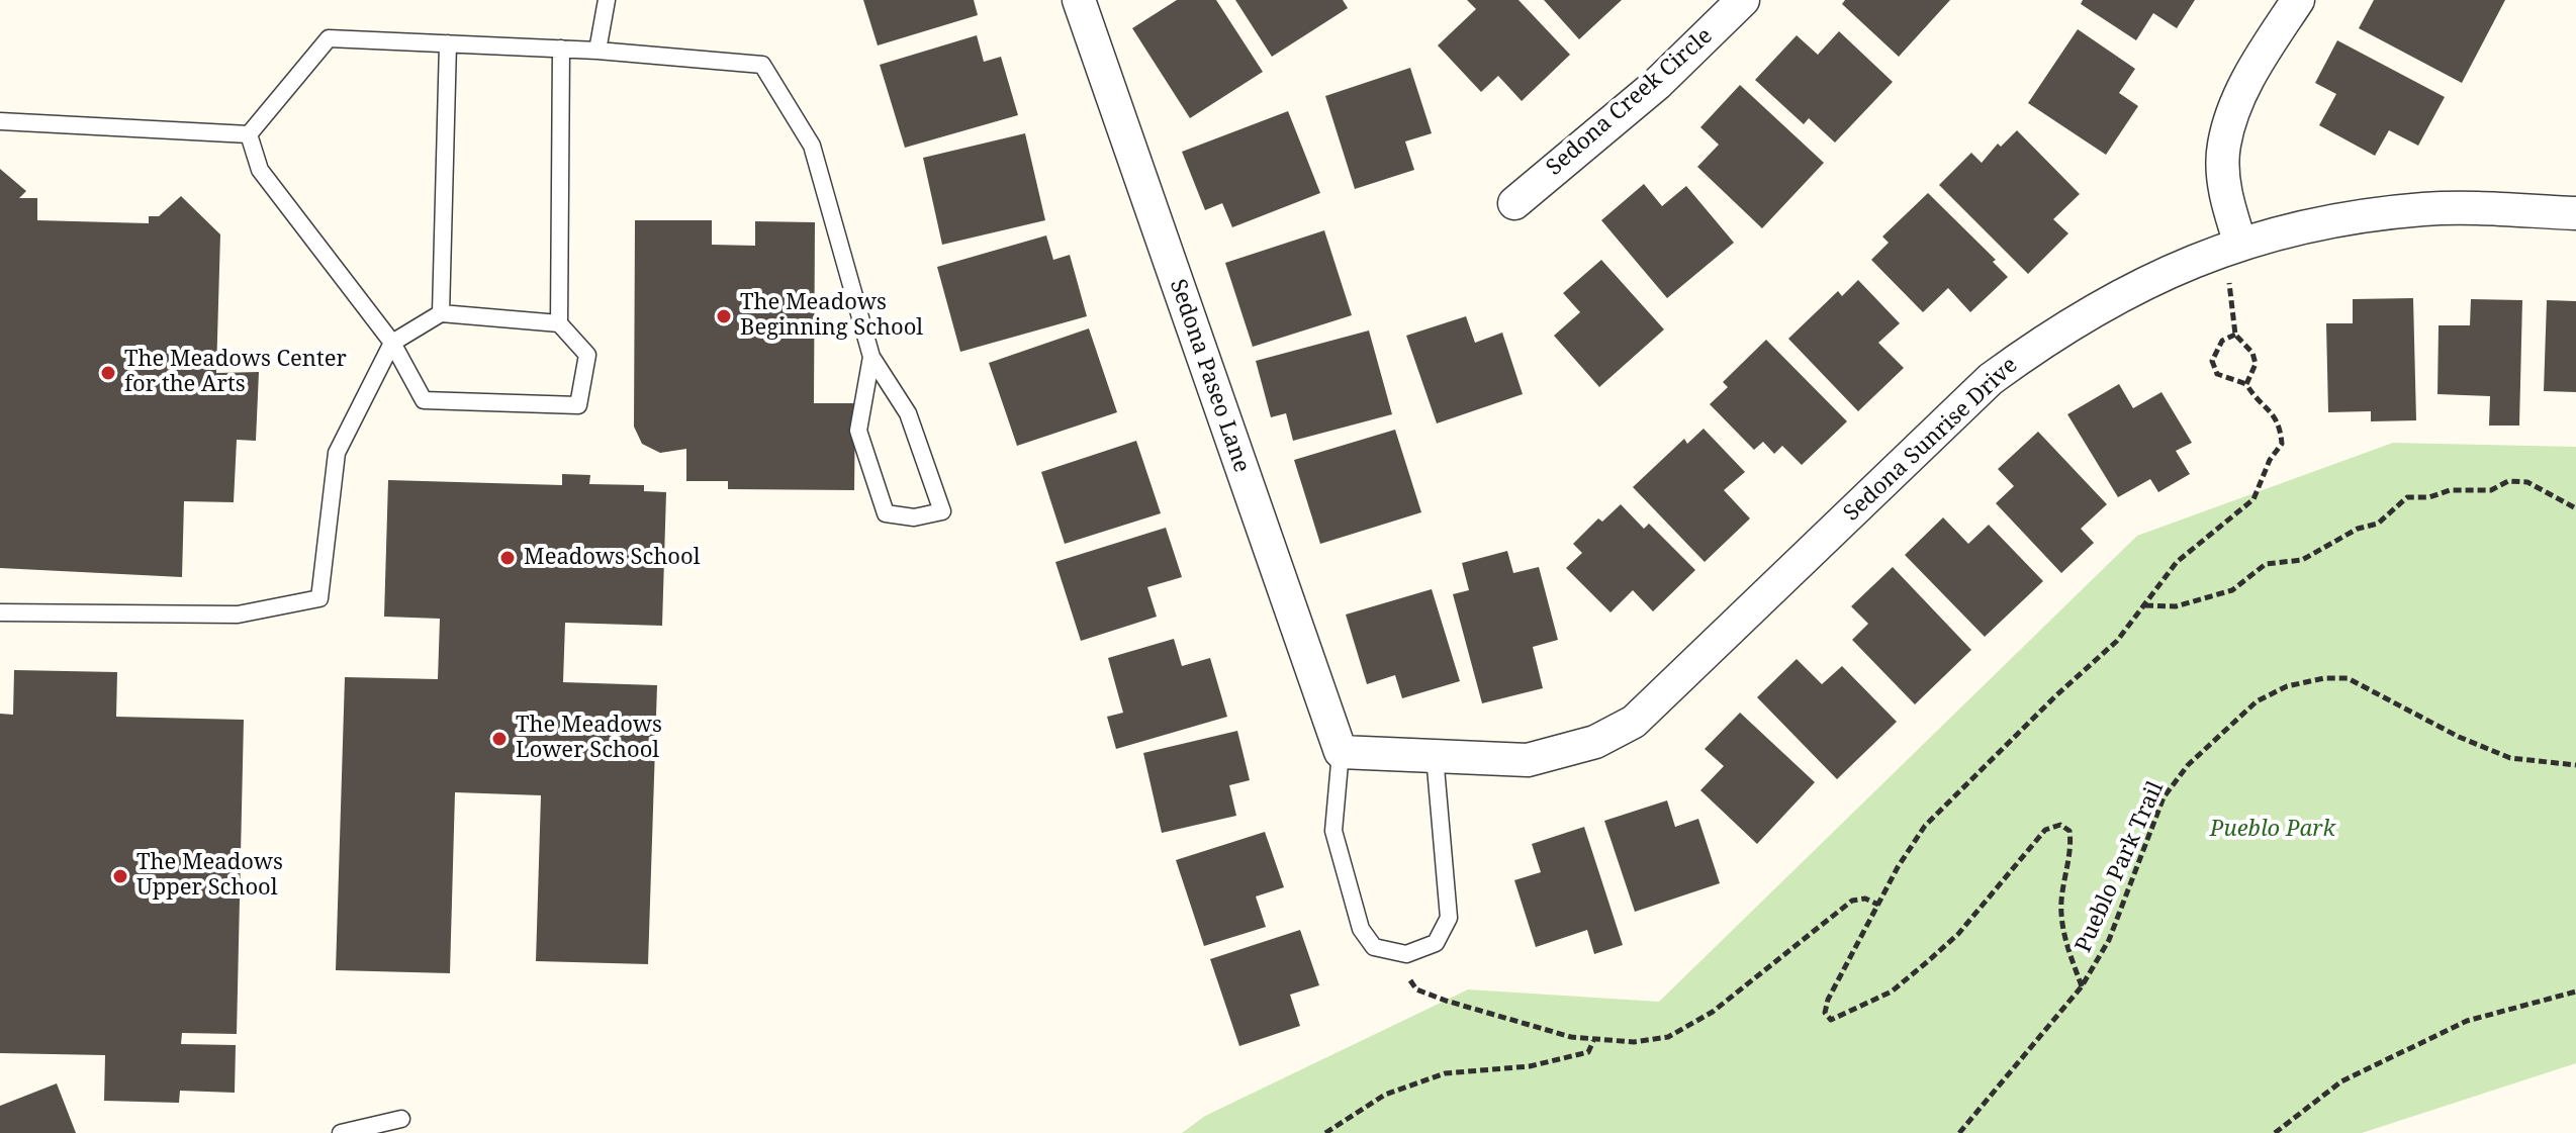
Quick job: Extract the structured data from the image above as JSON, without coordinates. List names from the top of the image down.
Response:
{
  "streets": {
    "street": ["Sedona Creek Circle", "Sedona Paseo Lane", "Sedona Sunrise Drive"],
    "path": ["Pueblo Park Trail"]
  },
  "crossings": [
    ["Sedona Paseo Lane", "Sedona Sunrise Drive"]
  ],
  "parks": ["Pueblo Park"],
  "places": [
    "The Meadows Beginning School",
    "The Meadows Center for the Arts",
    "Meadows School",
    "The Meadows Lower School",
    "The Meadows Upper School"
  ]
}
